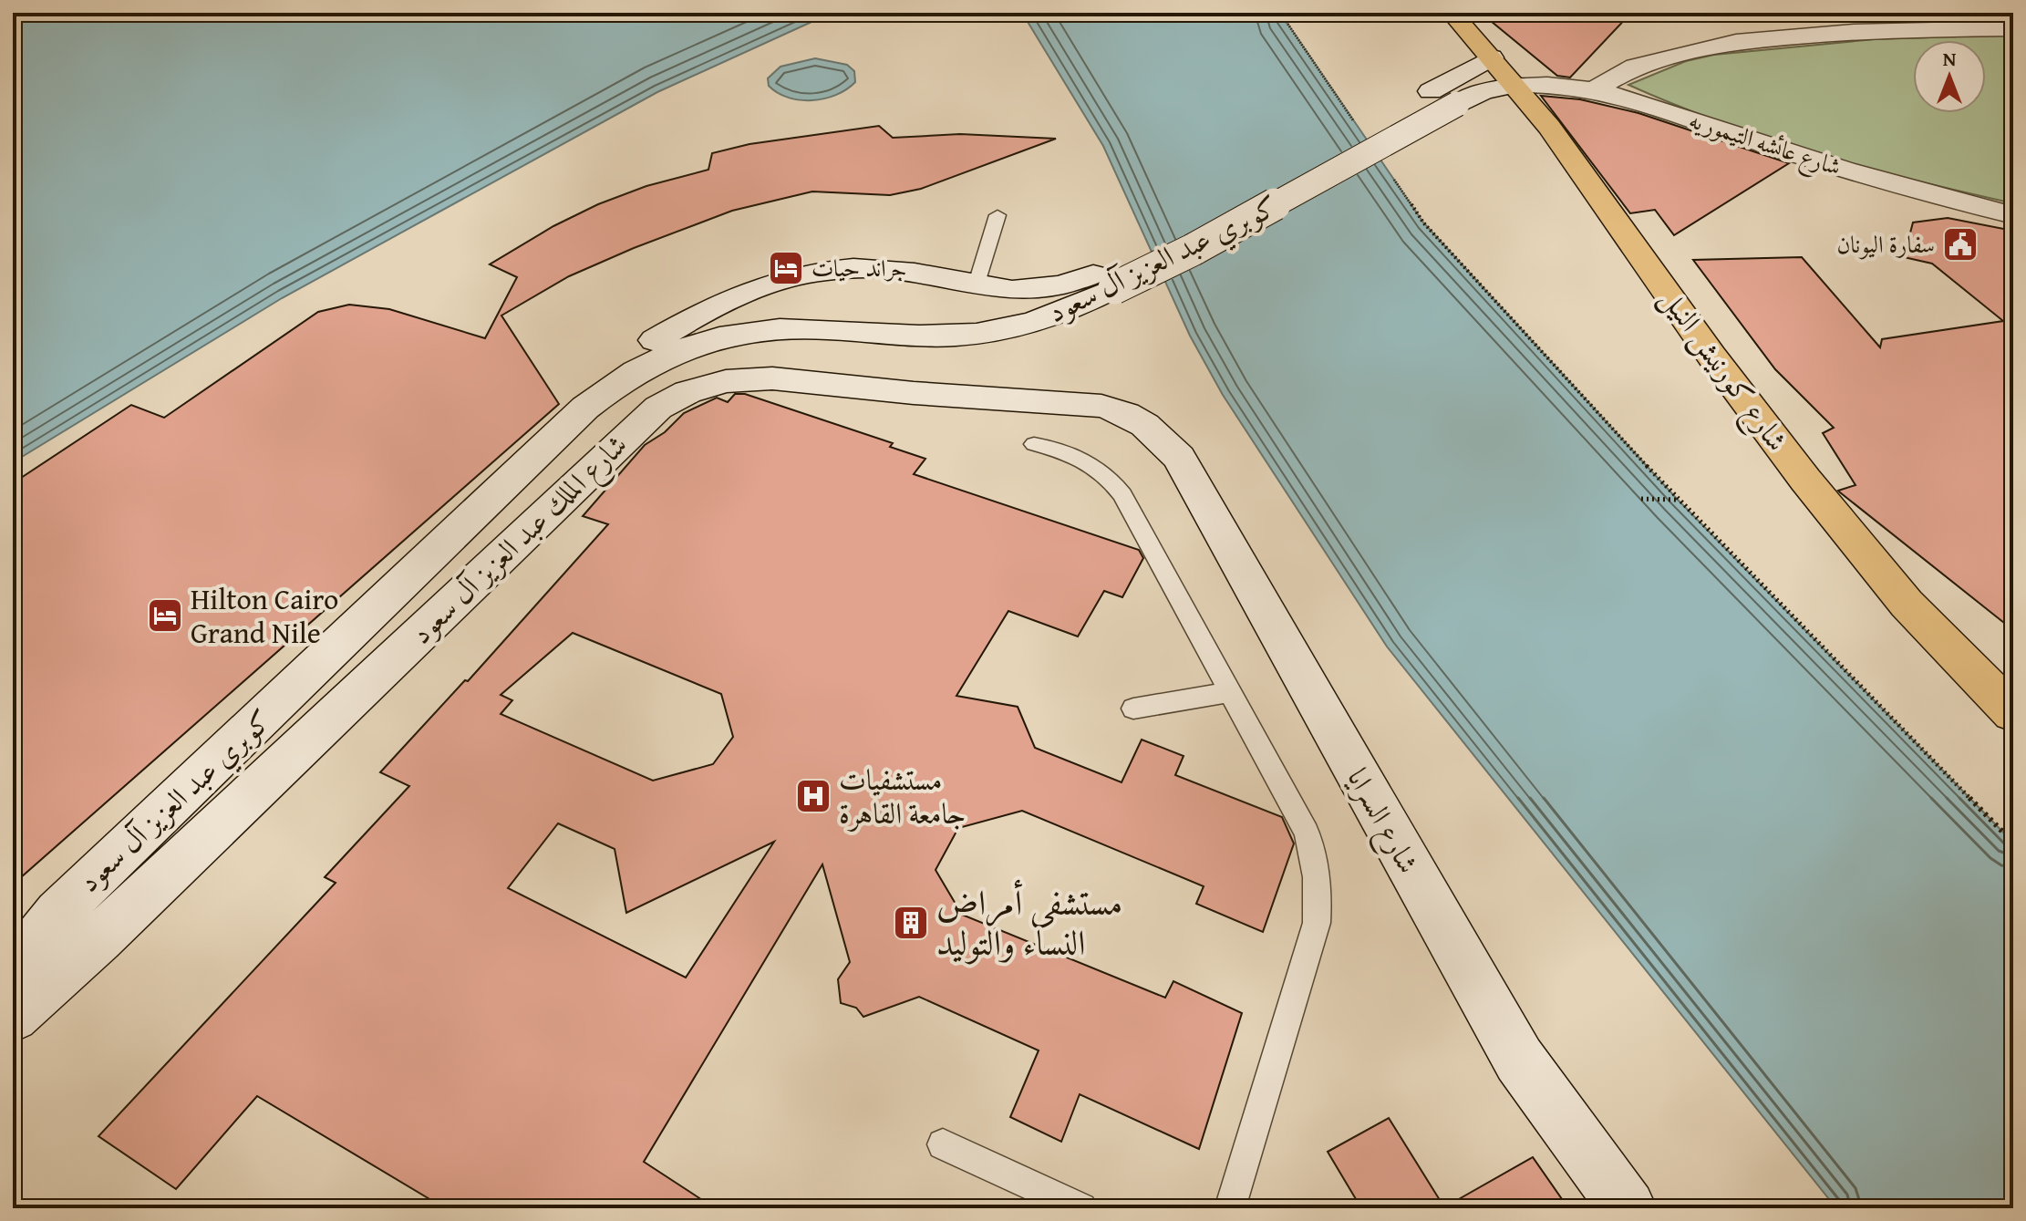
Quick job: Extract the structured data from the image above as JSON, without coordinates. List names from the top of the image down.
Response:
{
  "streets": {
    "highway": ["شارع كورنيش النيل"],
    "main road": [
      "شارع عائشه التيموريه",
      "كوبري عبد العزيز آل سعود",
      "شارع الملك عبد العزيز آل سعود",
      "شارع السرايا"
    ]
  },
  "crossings": [
    ["شارع عائشه التيموريه", "كوبري عبد العزيز آل سعود"],
    ["شارع عائشه التيموريه", "شارع كورنيش النيل"],
    ["كوبري عبد العزيز آل سعود", "شارع كورنيش النيل"],
    ["شارع الملك عبد العزيز آل سعود", "شارع السرايا"]
  ],
  "places": {
    "public building": ["سفارة اليونان"],
    "hotel": ["جراند حيات", "Hilton Cairo Grand Nile"],
    "hospital": ["مستشفيات جامعة القاهرة"],
    "building": ["مستشفى أمراض النساء والتوليد"]
  },
  "north": "top"
}
